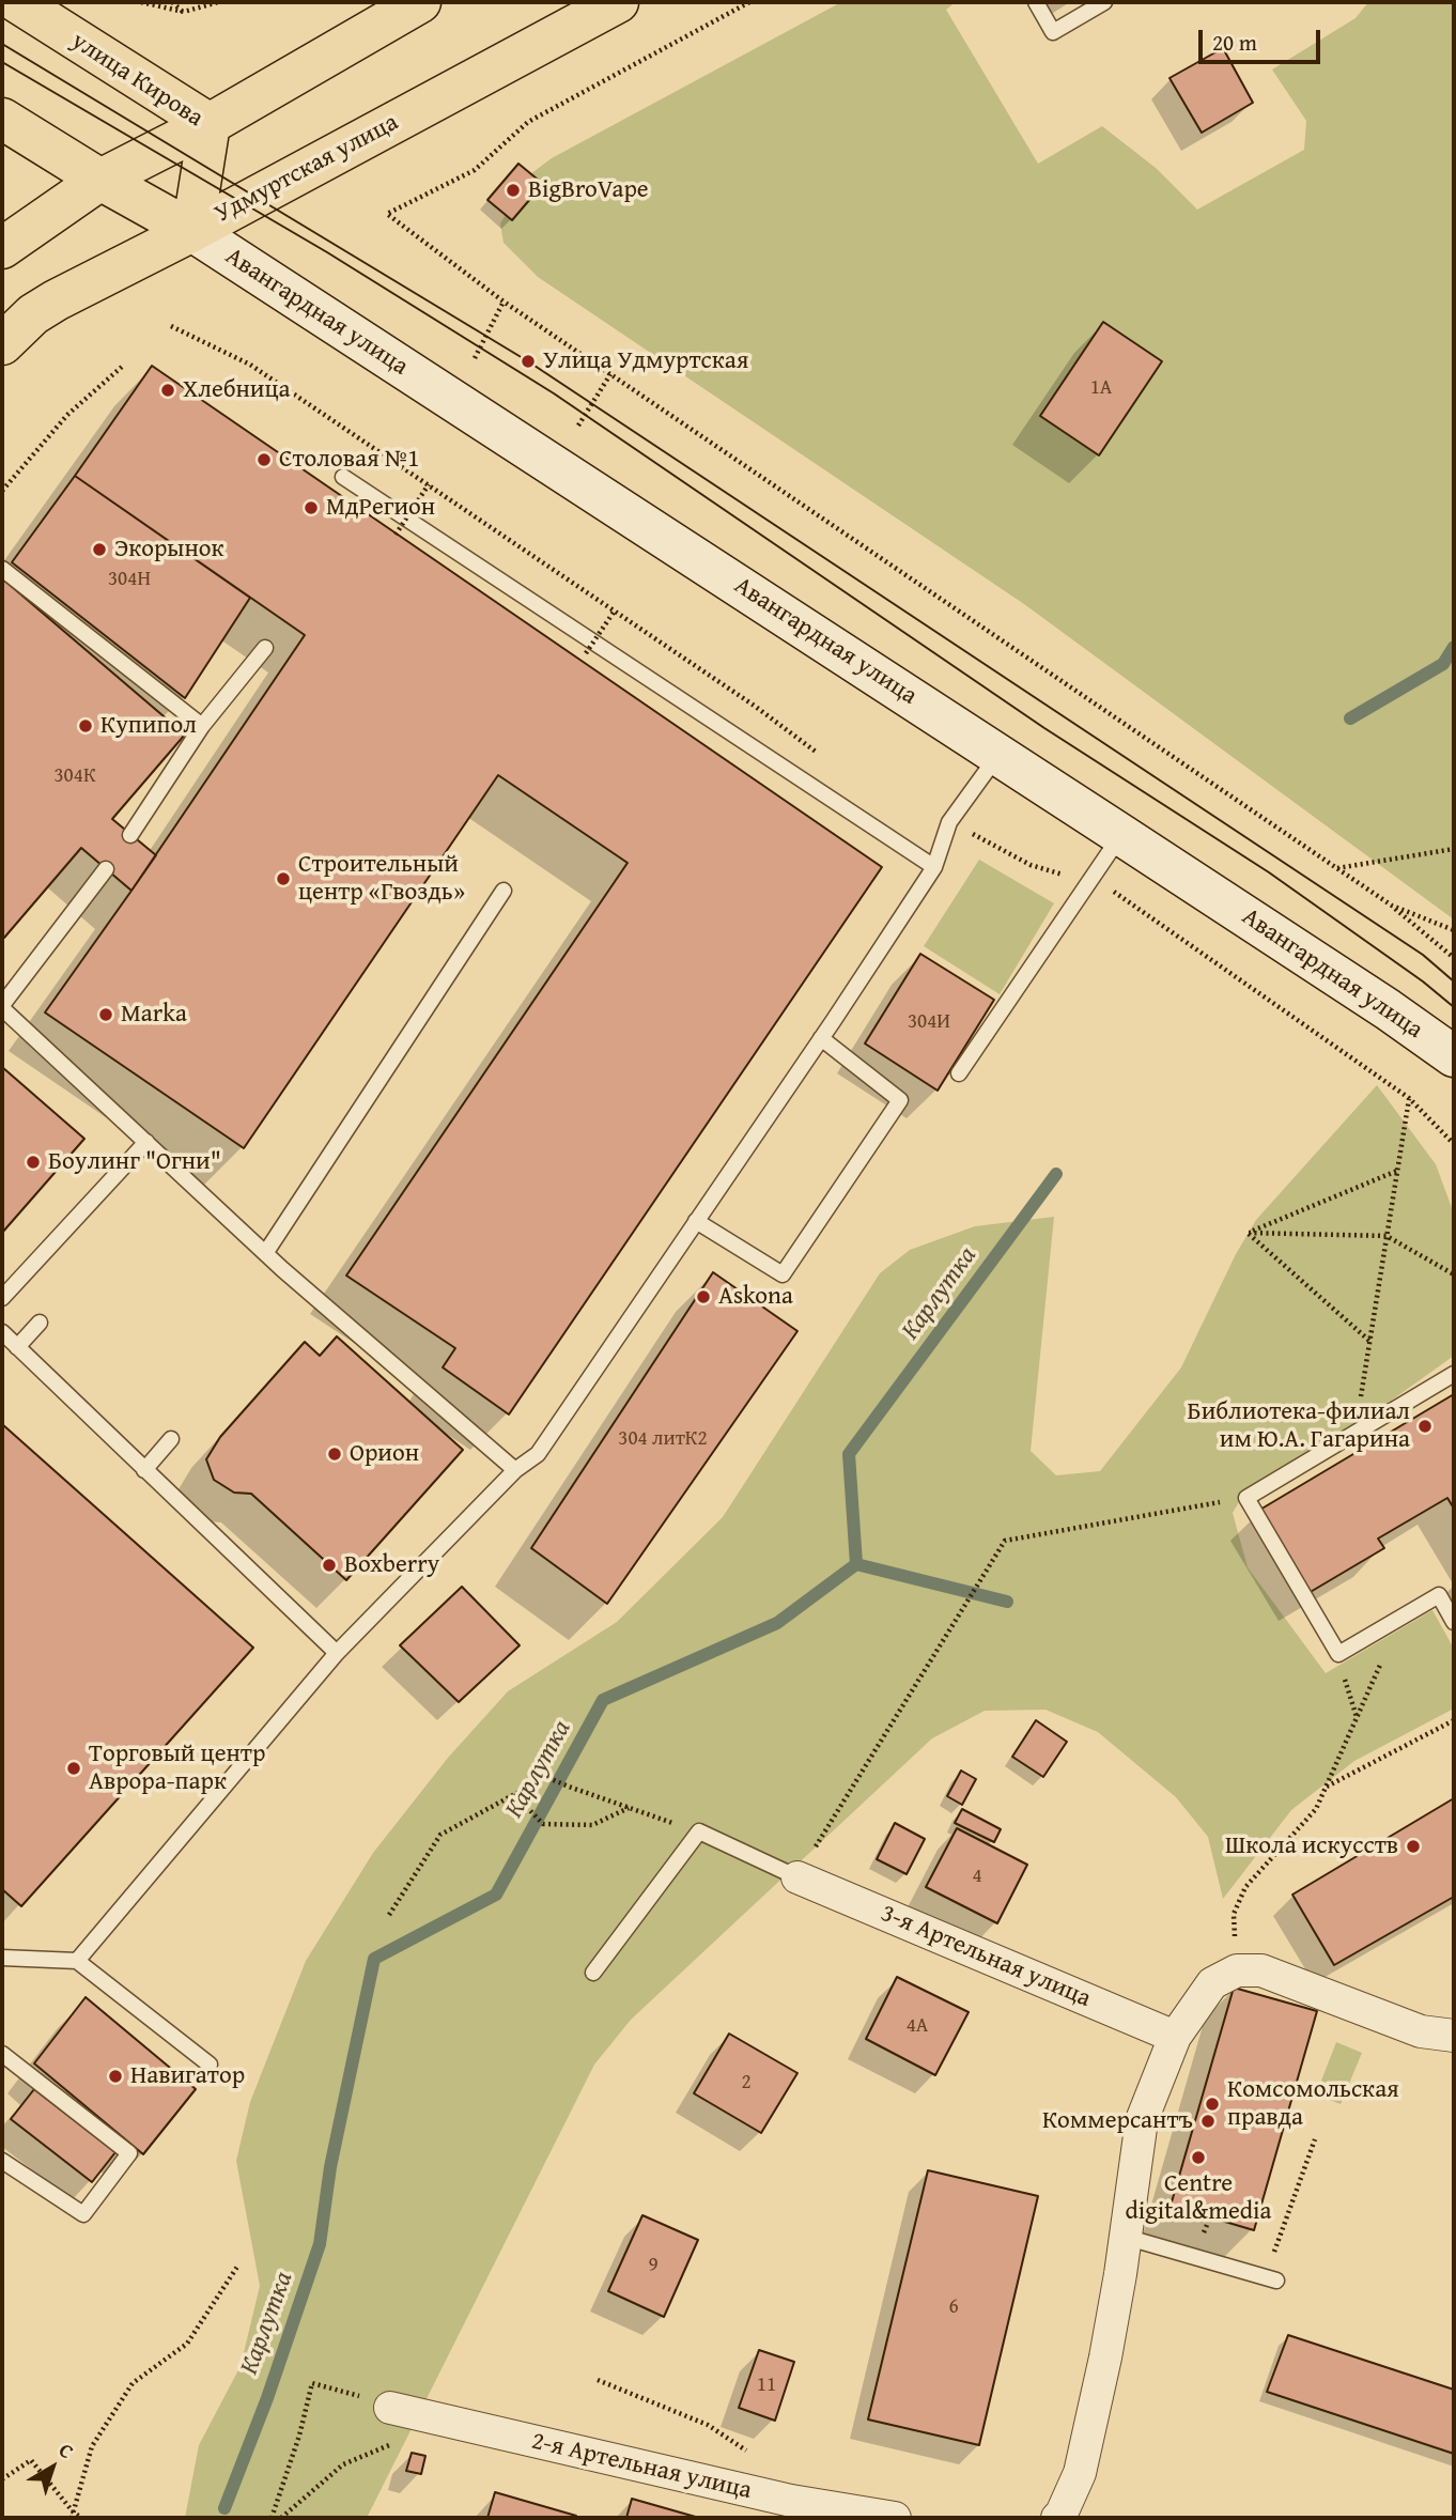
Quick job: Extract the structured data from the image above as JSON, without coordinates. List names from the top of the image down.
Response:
{
  "streets": {
    "main road": ["улица Кирова", "Удмуртская улица"],
    "street": ["Авангардная улица", "3-я Артельная улица", "2-я Артельная улица"]
  },
  "crossings": [
    ["улица Кирова", "Удмуртская улица"],
    ["улица Кирова", "Авангардная улица"],
    ["Удмуртская улица", "Авангардная улица"]
  ],
  "water": ["Карлутка"],
  "places": [
    "BigBroVape",
    "Улица Удмуртская",
    "Хлебница",
    "Столовая №1",
    "МдРегион",
    "Экорынок",
    "Купипол",
    "Строительный центр «Гвоздь»",
    "Marka",
    "Боулинг \"Огни\"",
    "Askona",
    "Библиотека-филиал им Ю.А. Гагарина",
    "Орион",
    "Boxberry",
    "Торговый центр Аврора-парк",
    "Школа искусств",
    "Навигатор",
    "Комсомольская правда",
    "Коммерсантъ",
    "Centre digital&media"
  ],
  "house_numbers": [
    "1А",
    "304Н",
    "304К",
    "304И",
    "304 литК2",
    "4",
    "4А",
    "2",
    "9",
    "6",
    "11"
  ],
  "scale_bar": "20 m",
  "north": "top right"
}
